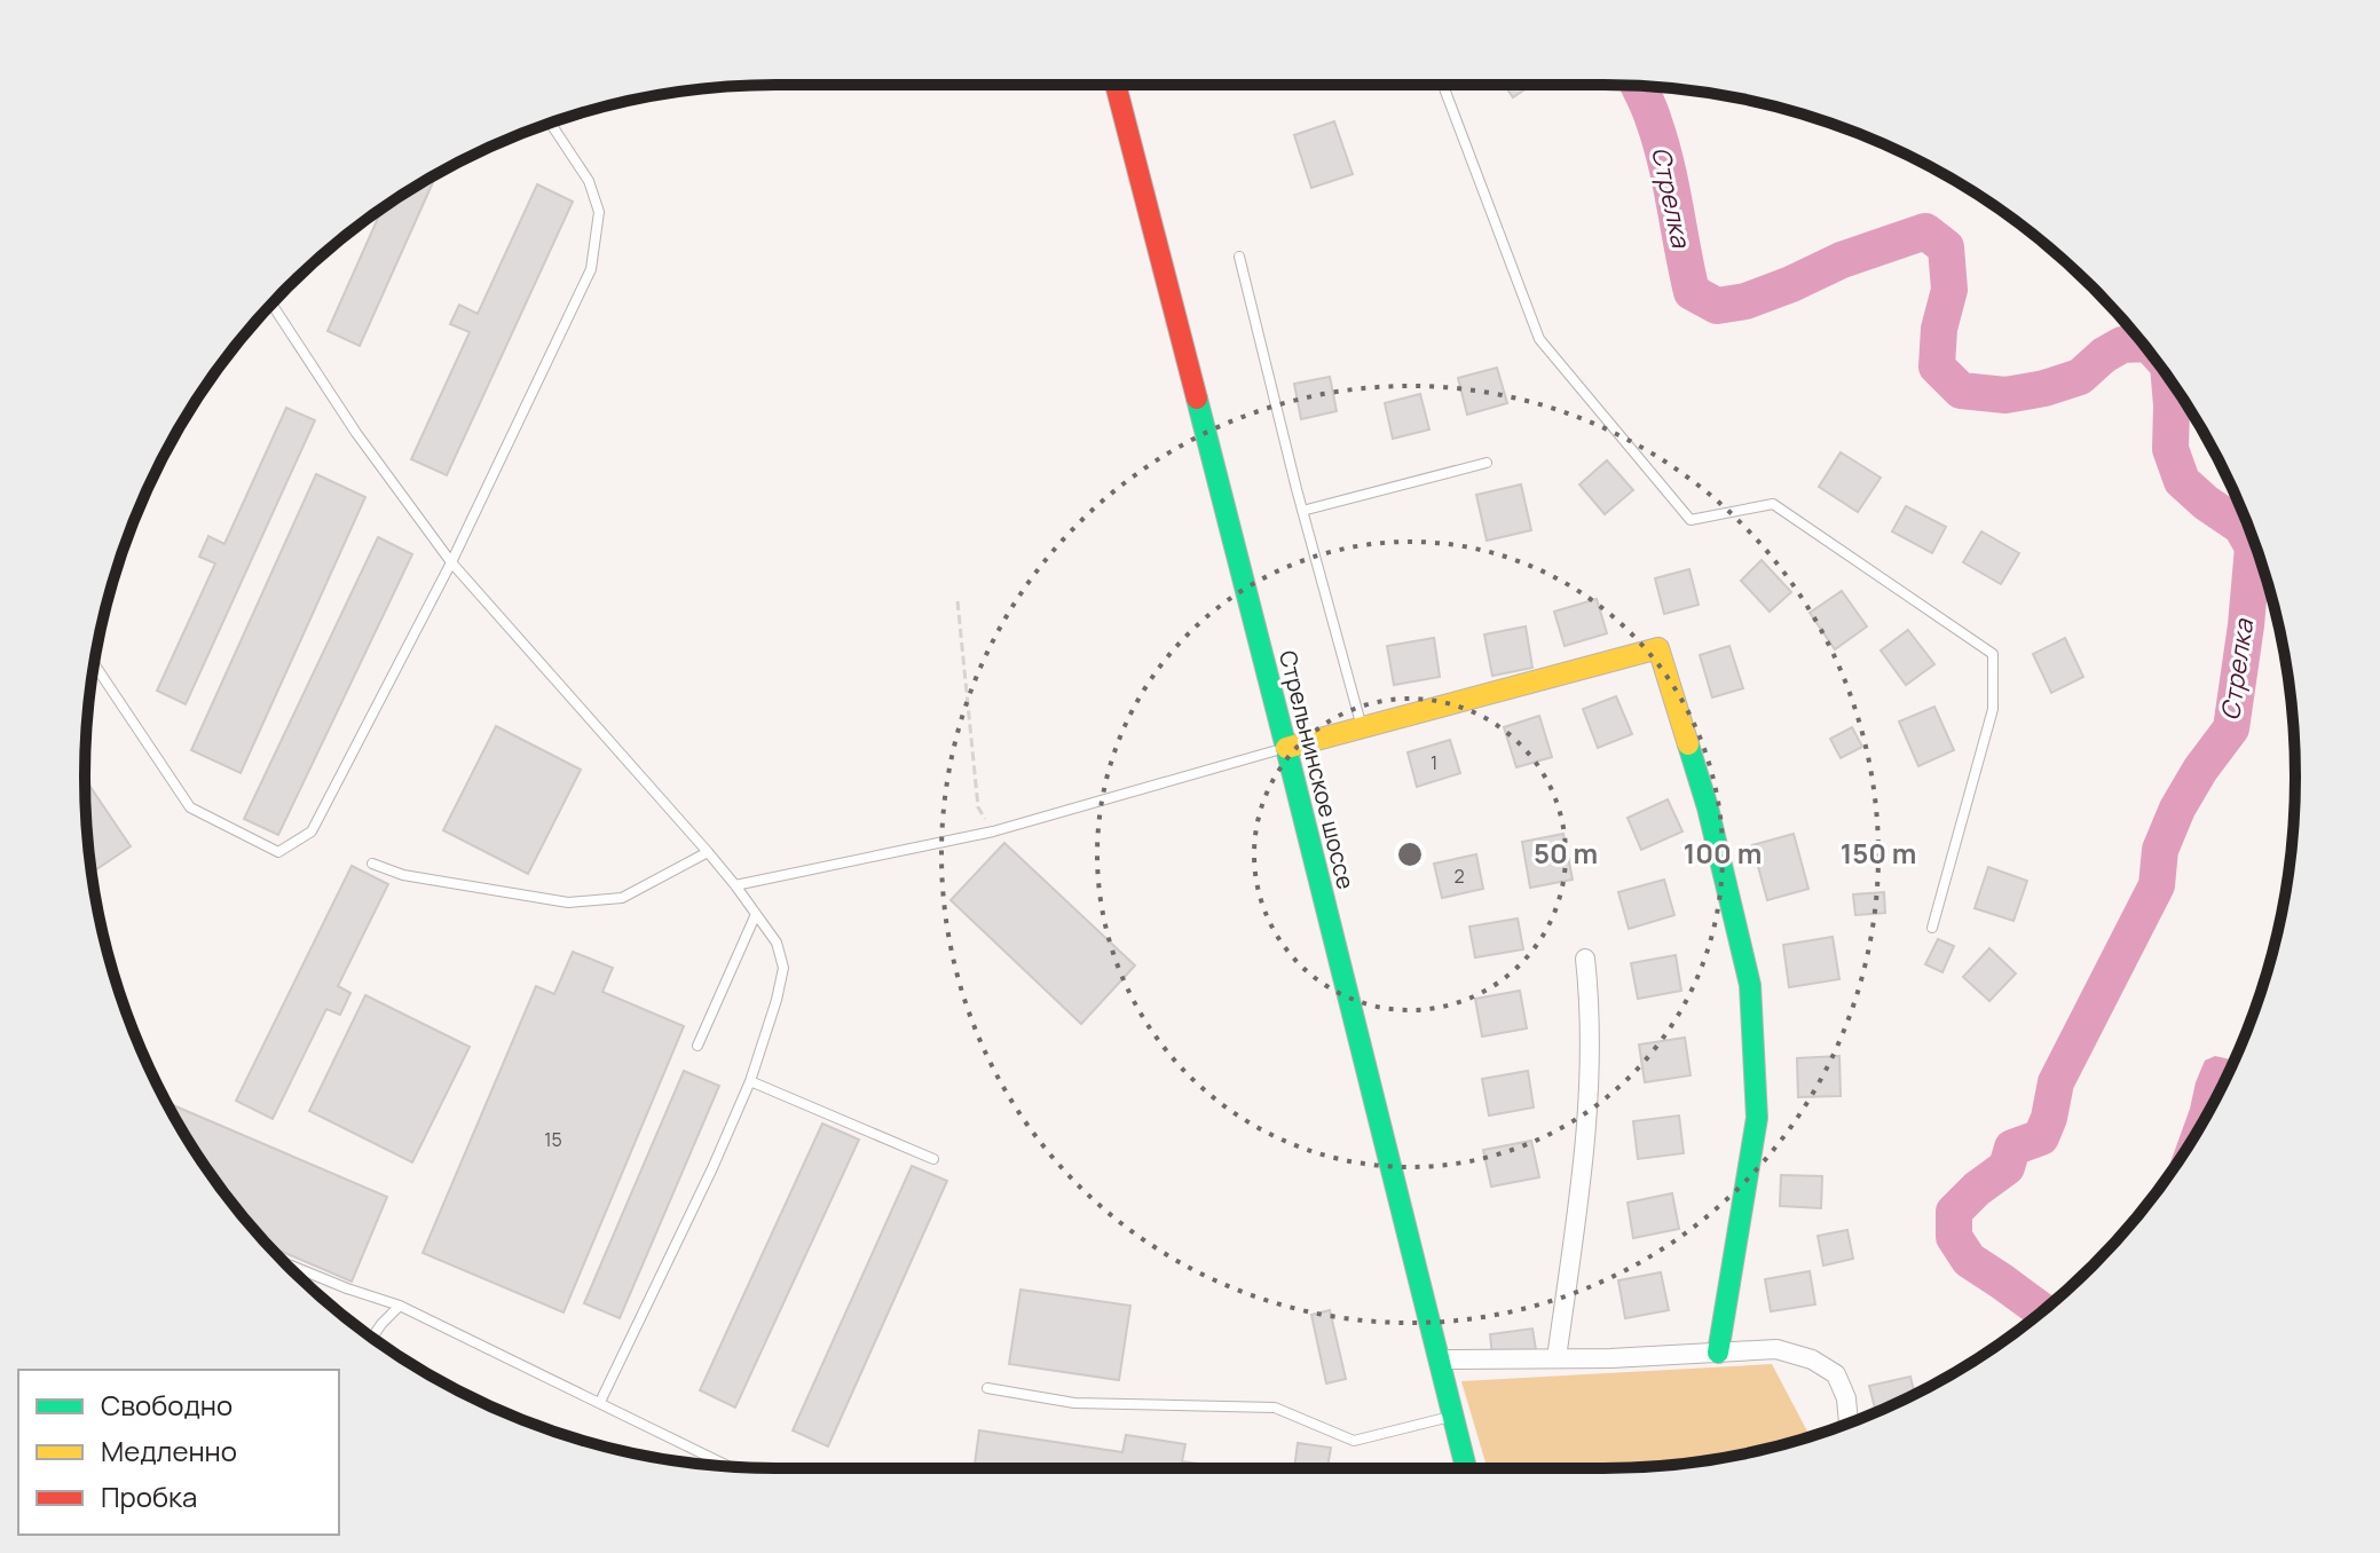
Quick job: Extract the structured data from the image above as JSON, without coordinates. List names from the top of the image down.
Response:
{
  "streets": {
    "main road": ["Стрельнинское шоссе"]
  },
  "water": ["Стрелка"],
  "house_numbers": ["1", "2", "15"],
  "legend": ["Свободно", "Медленно", "Пробка"],
  "rings": ["50 m", "100 m", "150 m"]
}
